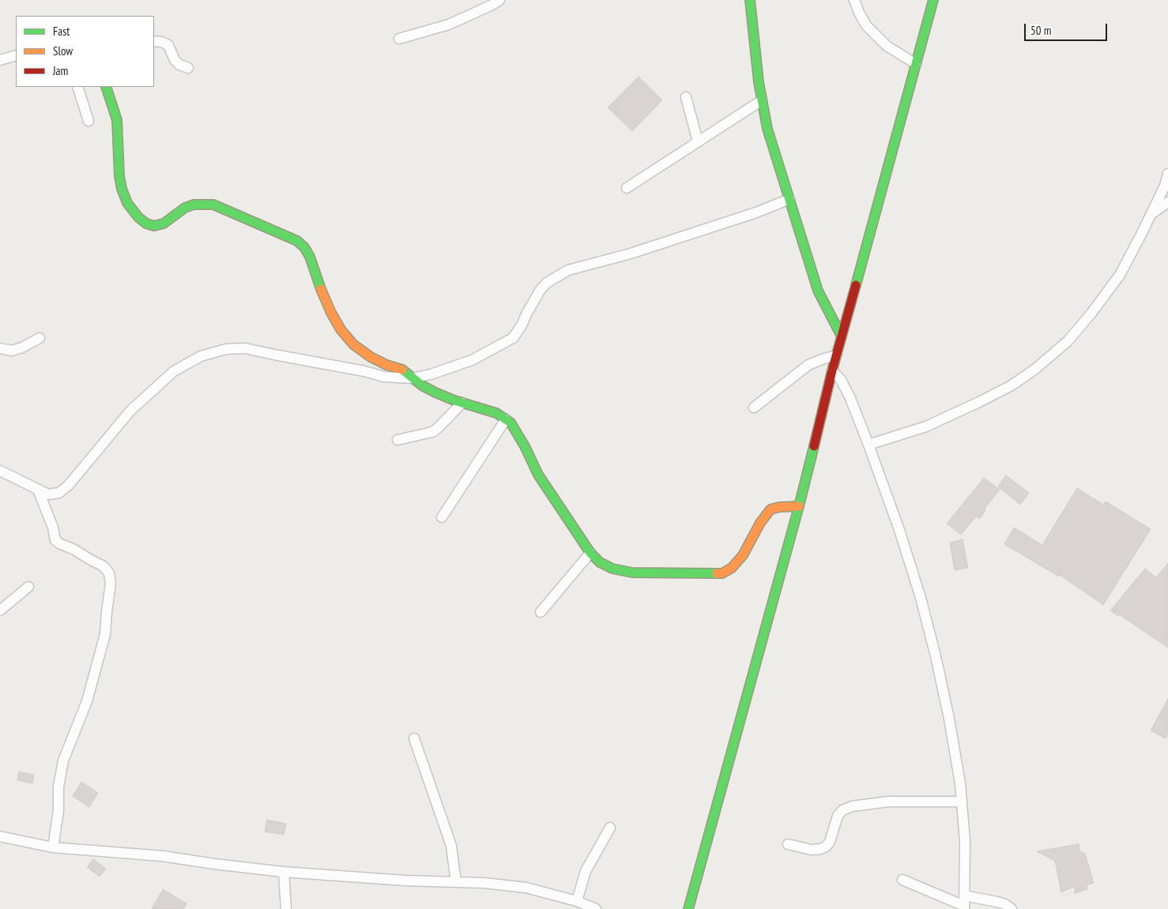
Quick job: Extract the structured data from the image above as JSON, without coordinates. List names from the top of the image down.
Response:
{
  "legend": ["Fast", "Slow", "Jam"],
  "scale_bar": "50 m"
}
